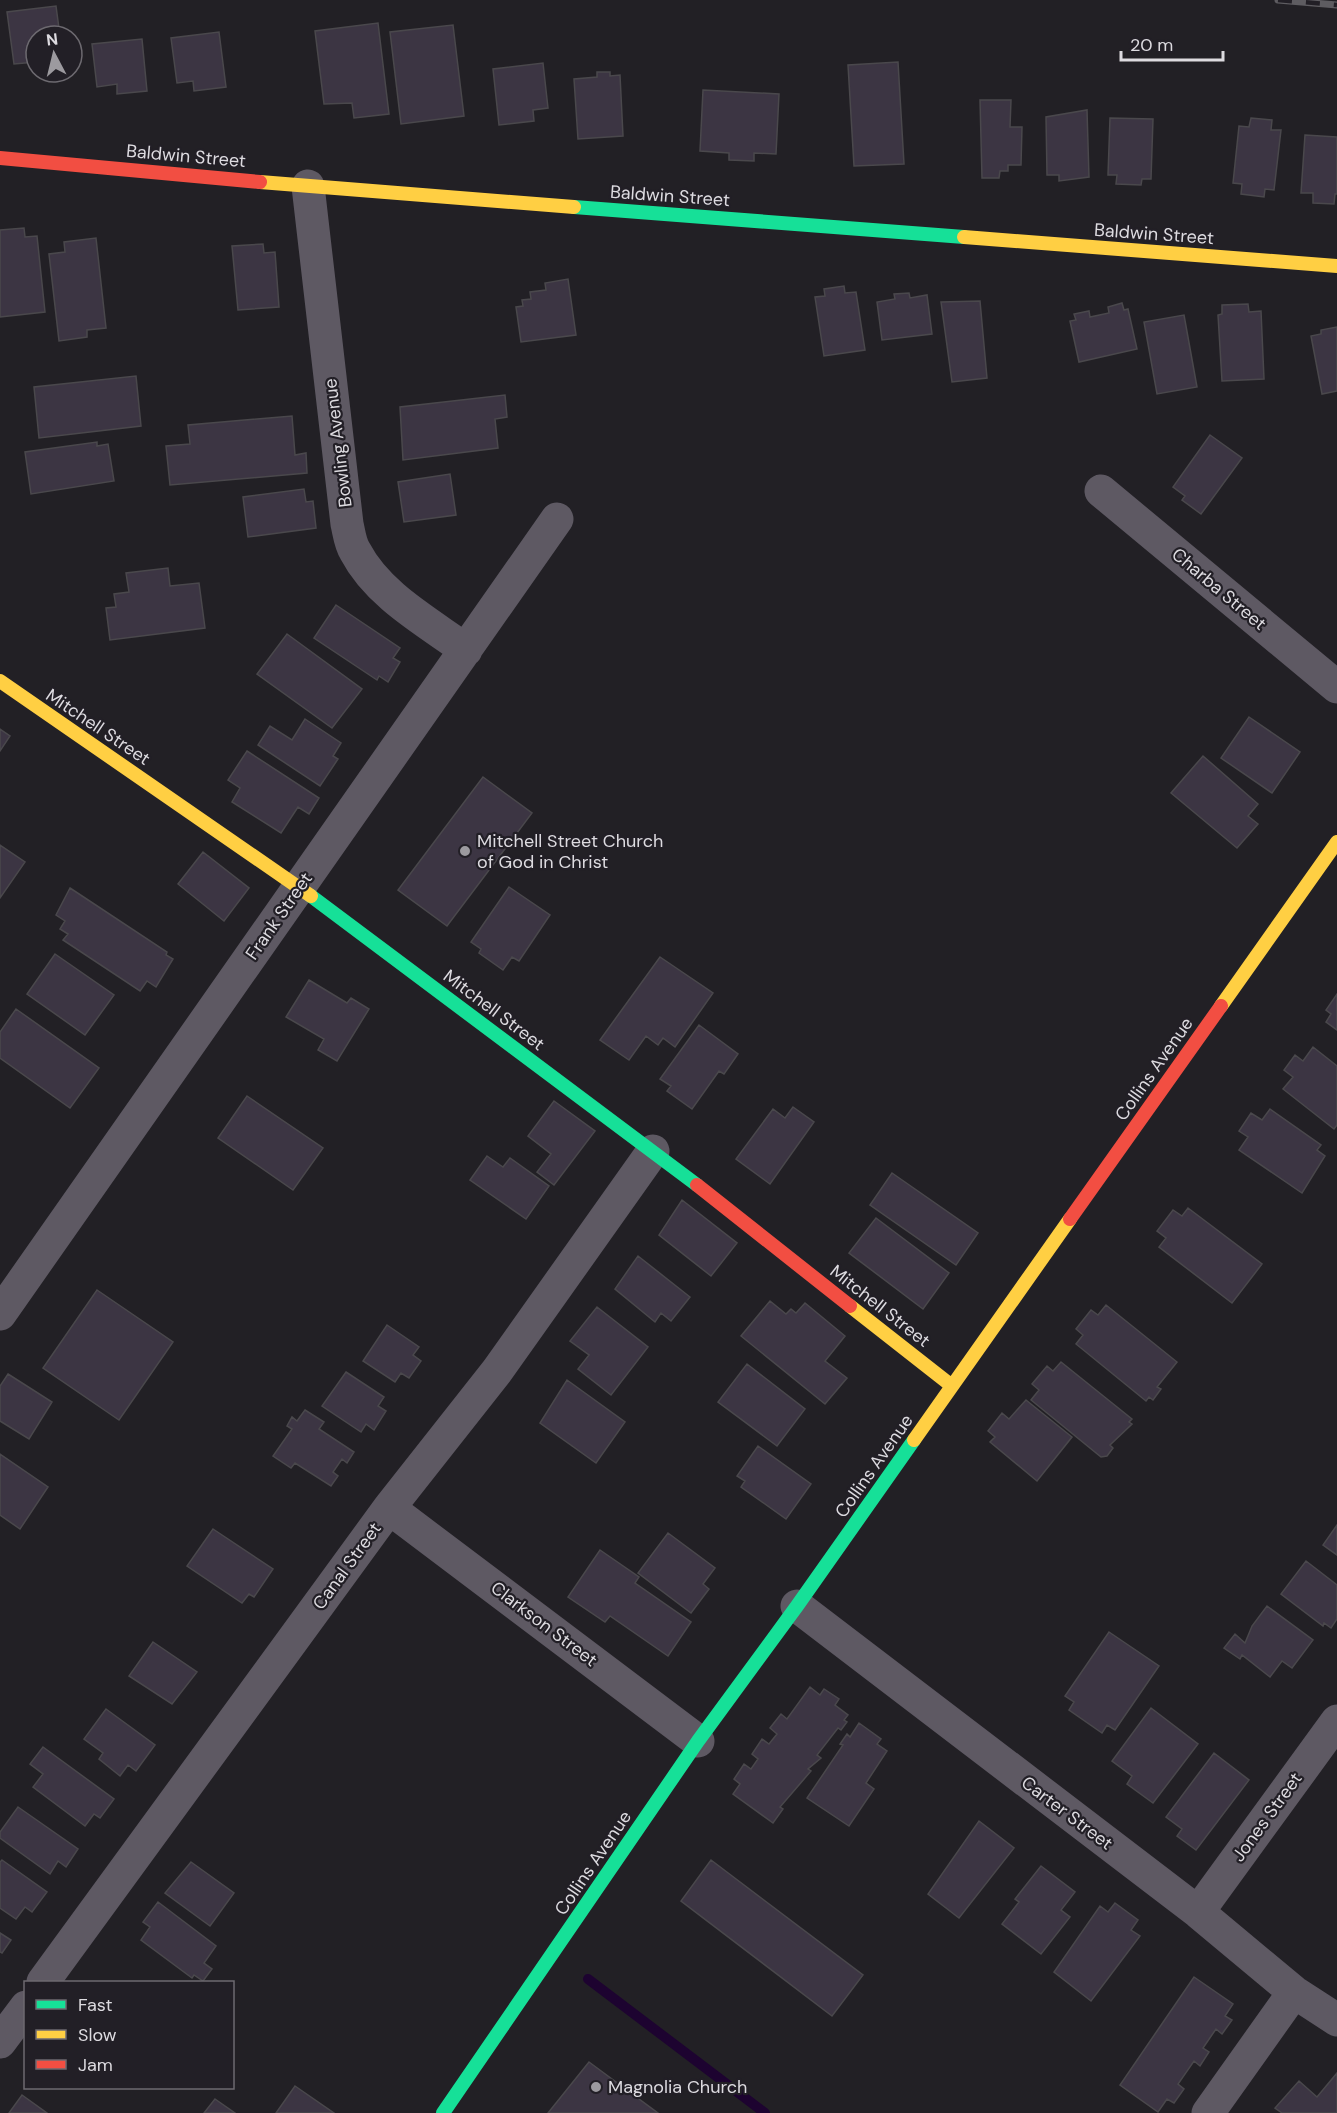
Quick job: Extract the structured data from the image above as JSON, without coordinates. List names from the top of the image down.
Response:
{
  "streets": {
    "street": [
      "Baldwin Street",
      "Bowling Avenue",
      "Charba Street",
      "Mitchell Street",
      "Frank Street",
      "Collins Avenue",
      "Canal Street",
      "Clarkson Street",
      "Carter Street",
      "Jones Street"
    ]
  },
  "crossings": [
    ["Baldwin Street", "Bowling Avenue"],
    ["Bowling Avenue", "Frank Street"],
    ["Mitchell Street", "Frank Street"],
    ["Mitchell Street", "Collins Avenue"],
    ["Mitchell Street", "Canal Street"],
    ["Collins Avenue", "Clarkson Street"],
    ["Collins Avenue", "Carter Street"],
    ["Canal Street", "Clarkson Street"],
    ["Carter Street", "Jones Street"]
  ],
  "places": ["Mitchell Street Church of God in Christ", "Magnolia Church"],
  "legend": ["Fast", "Slow", "Jam"],
  "scale_bar": "20 m",
  "north": "top"
}
